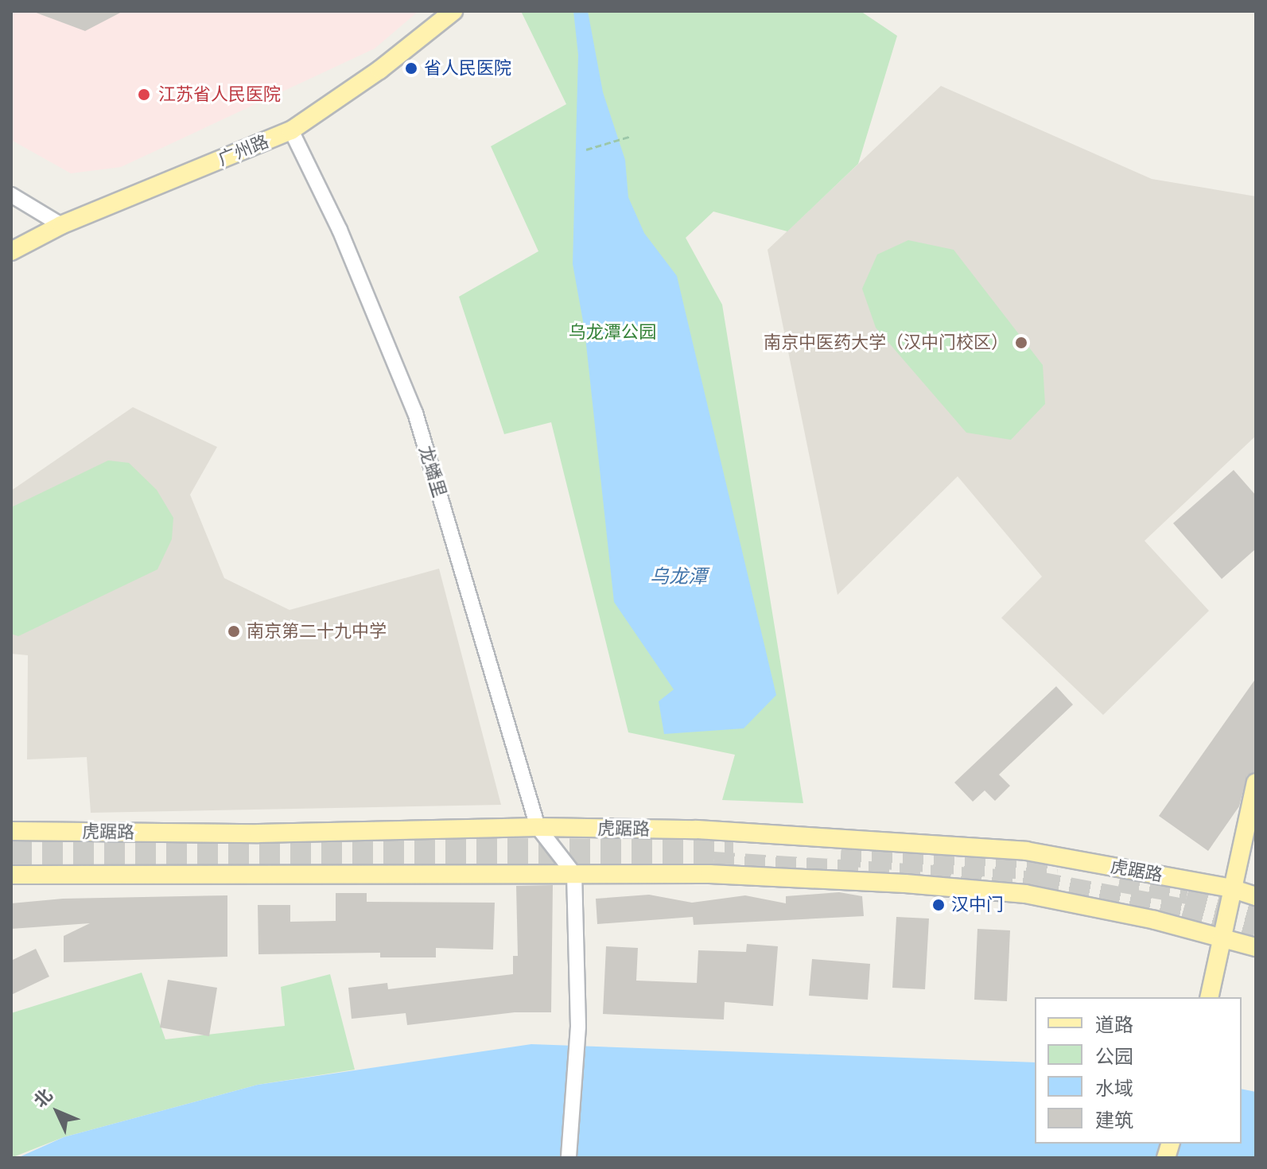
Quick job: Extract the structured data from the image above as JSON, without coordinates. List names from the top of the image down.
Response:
{
  "streets": {
    "main road": ["广州路", "虎踞路"],
    "street": ["龙蟠里"]
  },
  "crossings": [
    ["广州路", "龙蟠里"],
    ["龙蟠里", "虎踞路"]
  ],
  "water": ["乌龙潭"],
  "parks": ["乌龙潭公园"],
  "places": [
    "省人民医院",
    "江苏省人民医院",
    "南京中医药大学（汉中门校区）",
    "南京第二十九中学",
    "汉中门"
  ],
  "legend": [
    "道路",
    "公园",
    "水域",
    "建筑"
  ],
  "north": "top left"
}
